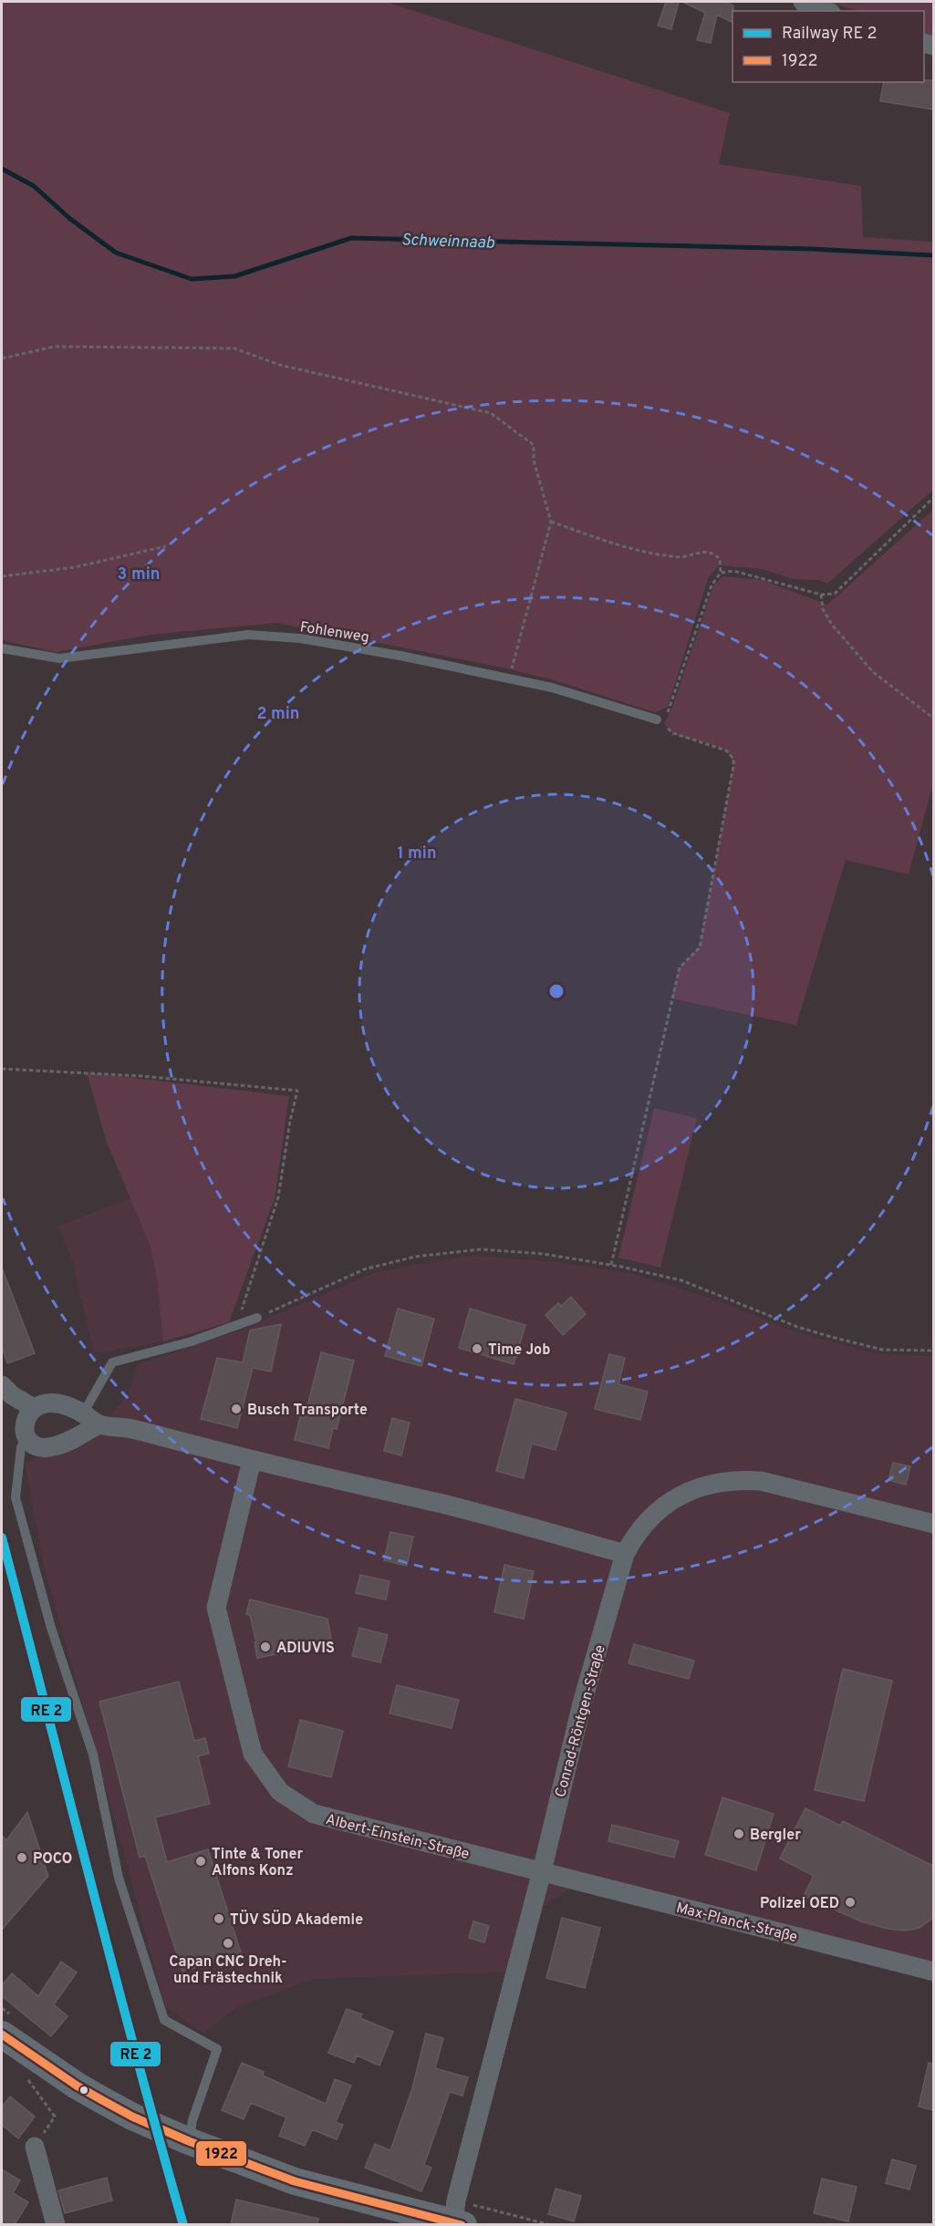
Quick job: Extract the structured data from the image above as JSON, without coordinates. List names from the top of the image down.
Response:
{
  "streets": {
    "street": ["Conrad-Röntgen-Straße", "Albert-Einstein-Straße", "Max-Planck-Straße"],
    "lane": ["Fohlenweg"]
  },
  "crossings": [
    ["Conrad-Röntgen-Straße", "Albert-Einstein-Straße"],
    ["Conrad-Röntgen-Straße", "Max-Planck-Straße"],
    ["Albert-Einstein-Straße", "Max-Planck-Straße"]
  ],
  "water": ["Schweinnaab"],
  "places": [
    "Time Job",
    "Busch Transporte",
    "ADIUVIS",
    "Bergler",
    "POCO",
    "Tinte & Toner Alfons Konz",
    "Polizei OED",
    "TÜV SÜD Akademie",
    "Capan CNC Dreh- und Frästechnik"
  ],
  "lines": ["transit line 1922"],
  "legend": ["Railway RE 2", "1922"],
  "rings": ["3 min", "2 min", "1 min"]
}
